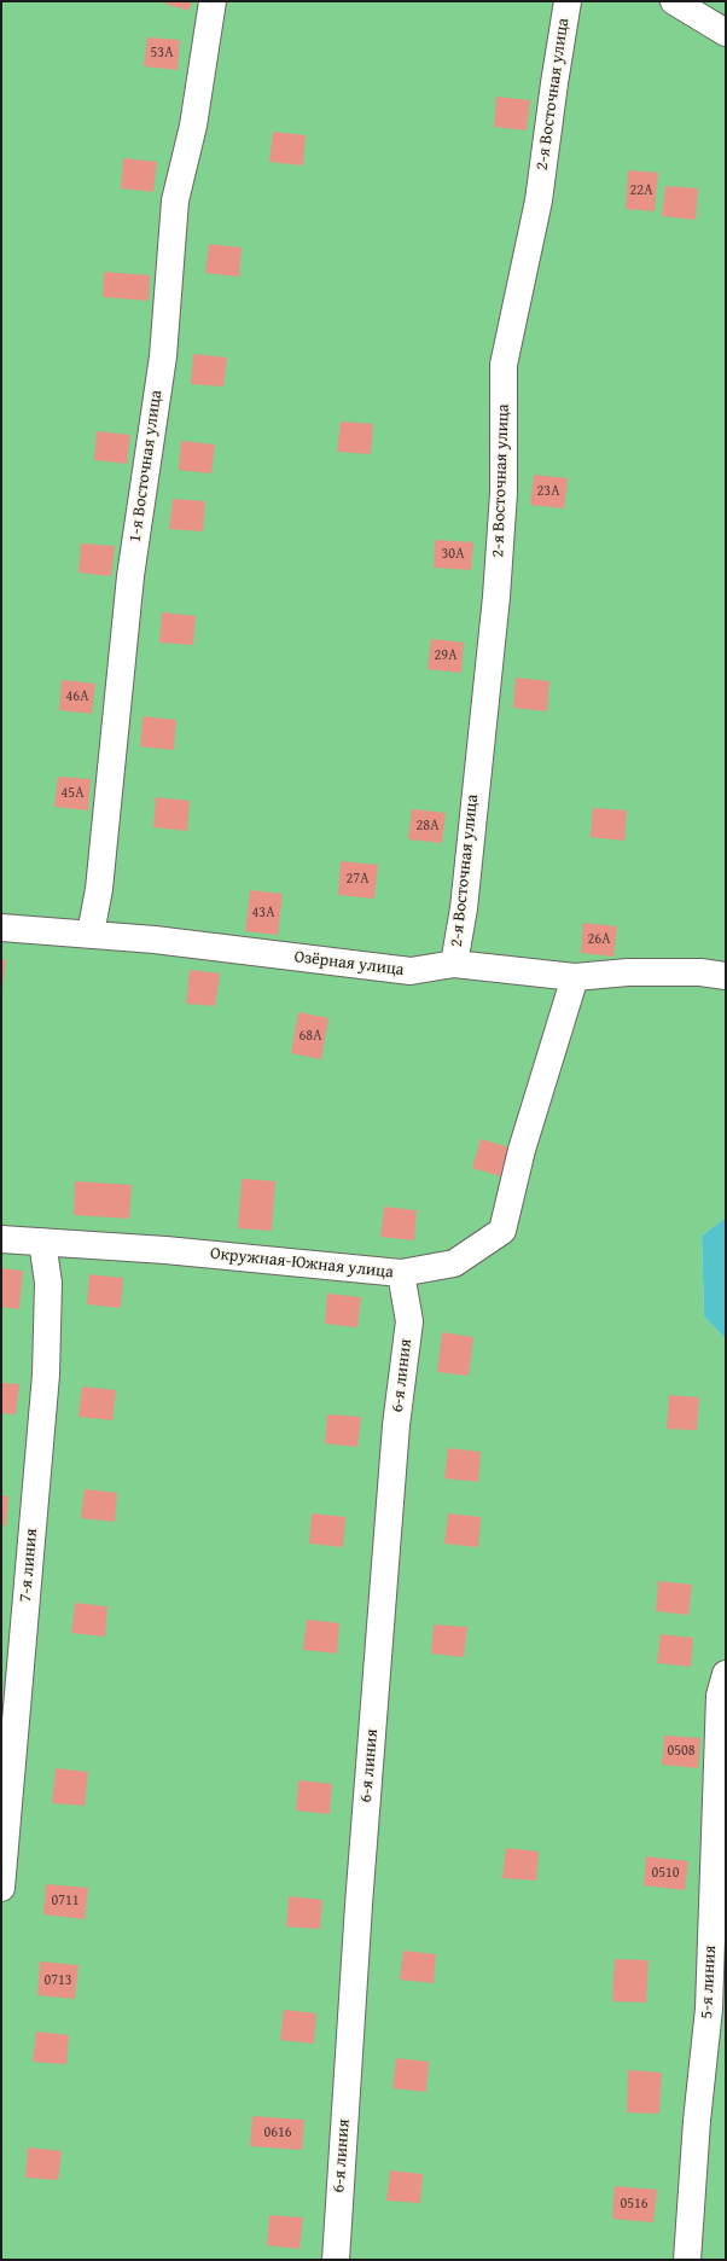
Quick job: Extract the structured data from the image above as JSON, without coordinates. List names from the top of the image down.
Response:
{
  "streets": {
    "street": [
      "2-я Восточная улица",
      "1-я Восточная улица",
      "Озёрная улица",
      "Окружная-Южная улица",
      "6-я линия",
      "7-я линия",
      "5-я линия"
    ]
  },
  "crossings": [
    ["2-я Восточная улица", "Озёрная улица"],
    ["1-я Восточная улица", "Озёрная улица"],
    ["Озёрная улица", "Окружная-Южная улица"],
    ["Окружная-Южная улица", "6-я линия"],
    ["Окружная-Южная улица", "7-я линия"]
  ],
  "house_numbers": [
    "53А",
    "22А",
    "23А",
    "30А",
    "29А",
    "46А",
    "45А",
    "28А",
    "27А",
    "43А",
    "26А",
    "68А",
    "0508",
    "0510",
    "0711",
    "0713",
    "0616",
    "0516"
  ]
}
